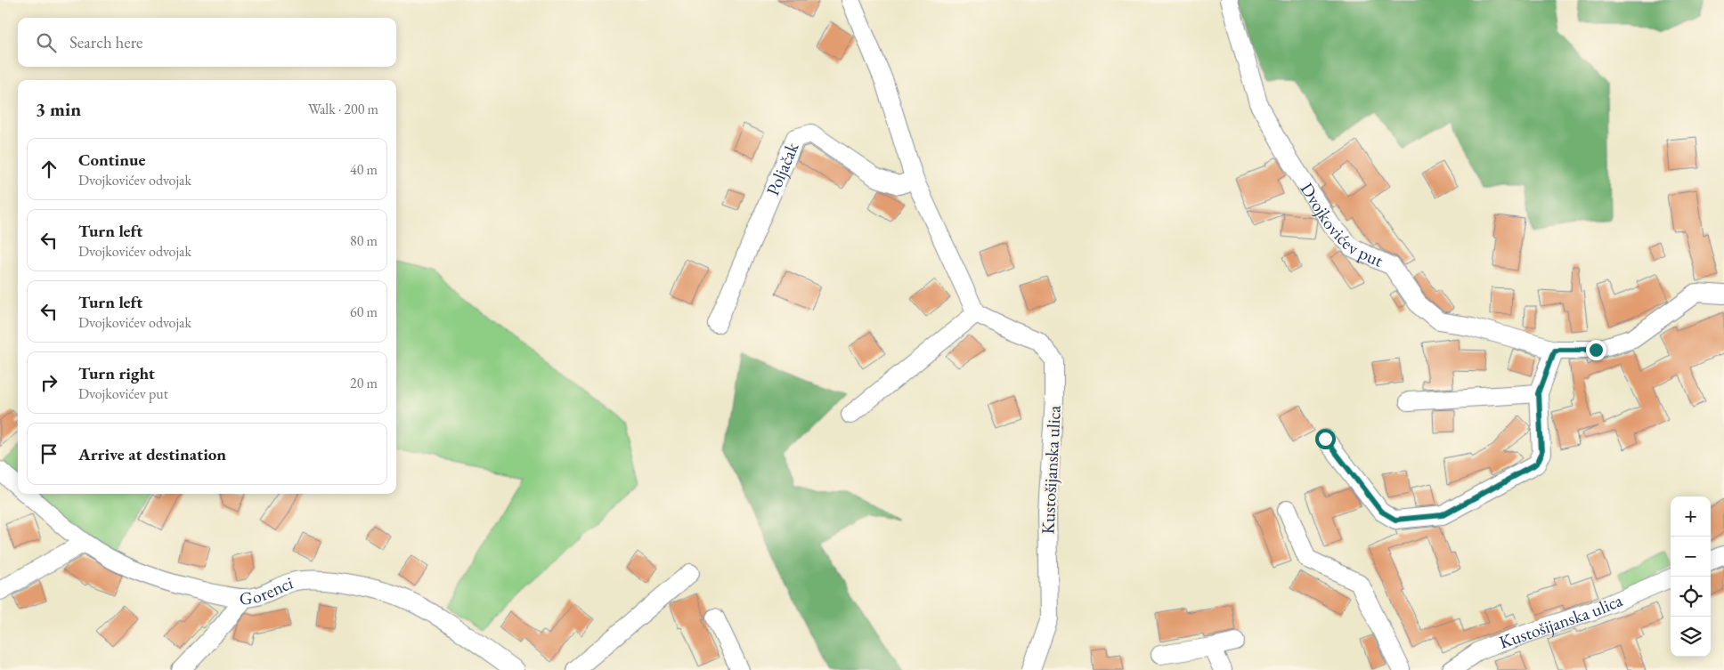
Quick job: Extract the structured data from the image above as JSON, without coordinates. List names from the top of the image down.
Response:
{
  "streets": {
    "street": [
      "Poljačak",
      "Dvojkovićev put",
      "Kustošijanska ulica",
      "Gorenci"
    ]
  },
  "page": {
    "search": "Search here",
    "heading": ["3 min", "Walk · 200 m"],
    "list": [
      ["Continue", "Dvojkovićev odvojak", "40 m"],
      ["Turn left", "Dvojkovićev odvojak", "80 m"],
      ["Turn left", "Dvojkovićev odvojak", "60 m"],
      ["Turn right", "Dvojkovićev put", "20 m"],
      "Arrive at destination"
    ],
    "map_buttons": ["+", "−"]
  }
}
